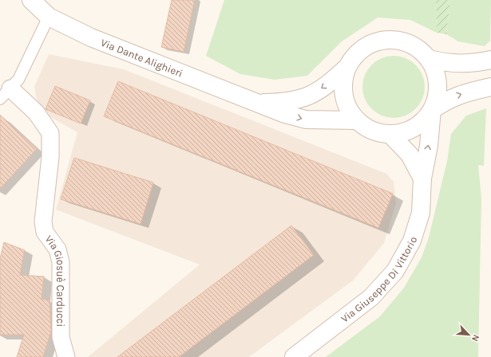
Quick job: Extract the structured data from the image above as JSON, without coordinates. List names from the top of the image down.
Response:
{
  "streets": {
    "street": ["Via Dante Alighieri", "Via Giuseppe Di Vittorio", "Via Giosuè Carducci"]
  },
  "crossings": [
    ["Via Dante Alighieri", "Via Giuseppe Di Vittorio"],
    ["Via Dante Alighieri", "Via Giosuè Carducci"]
  ],
  "north": "bottom right"
}
